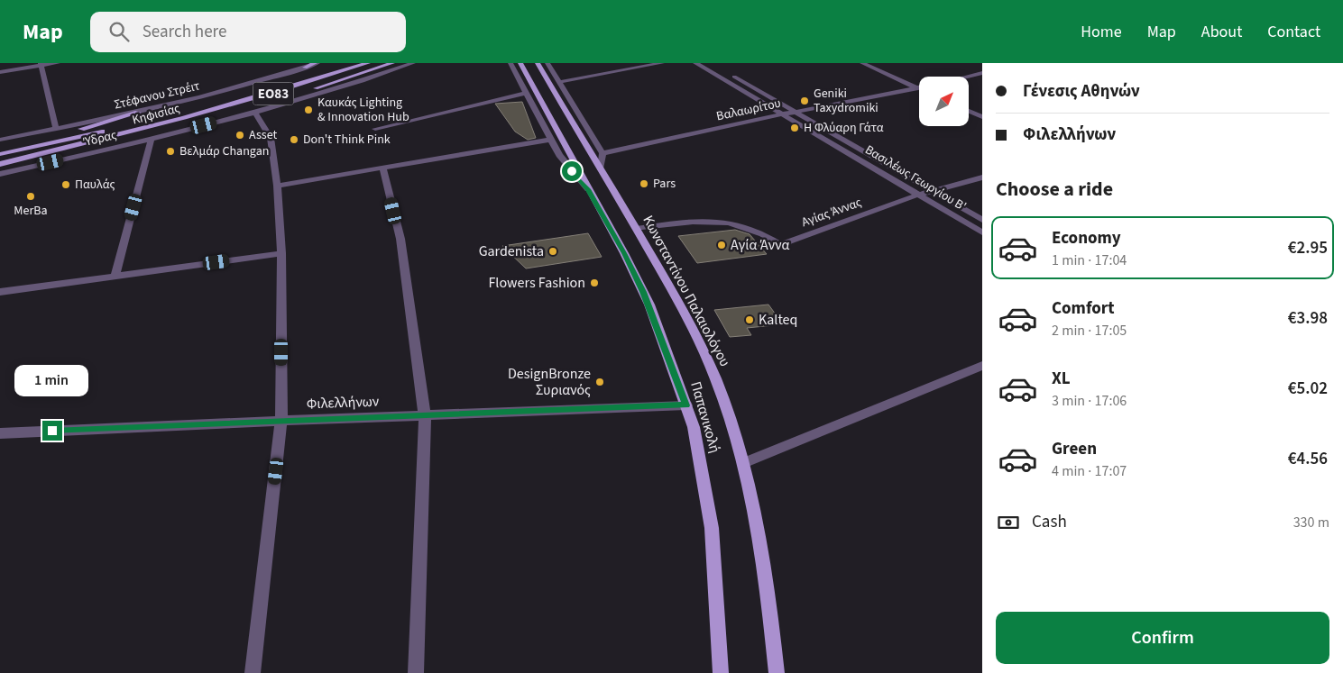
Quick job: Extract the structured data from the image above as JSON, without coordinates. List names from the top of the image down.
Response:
{
  "streets": {
    "main road": [
      "ΕΟ83",
      "Κηφισίας",
      "Κωνσταντίνου Παλαιολόγου",
      "Παπανικολή"
    ],
    "street": [
      "Στέφανου Στρέιτ",
      "Βαλαωρίτου",
      "Ύδρας",
      "Βασιλέως Γεωργίου Β'",
      "Αγίας Άννας",
      "Φιλελλήνων"
    ]
  },
  "crossings": [
    ["Βαλαωρίτου", "Βασιλέως Γεωργίου Β'"],
    ["Βασιλέως Γεωργίου Β'", "Αγίας Άννας"],
    ["Αγίας Άννας", "Κωνσταντίνου Παλαιολόγου"],
    ["Φιλελλήνων", "Παπανικολή"]
  ],
  "places": [
    "Geniki Taxydromiki",
    "Καυκάς Lighting & Innovation Hub",
    "Η Φλύαρη Γάτα",
    "Asset",
    "Don't Think Pink",
    "Βελμάρ Changan",
    "Pars",
    "Παυλάς",
    "MerBa",
    "Αγία Άννα",
    "Gardenista",
    "Flowers Fashion",
    "Kalteq",
    "DesignBronze Συριανός"
  ],
  "north": "top right",
  "page": {
    "header": "Map",
    "search": "Search here",
    "nav": [
      "Home",
      "Map",
      "About",
      "Contact"
    ],
    "banner": ["Γένεσις Αθηνών", "Φιλελλήνων"],
    "heading": "Choose a ride",
    "list": [
      {
        "name": "Economy",
        "note": "1 min · 17:04",
        "value": "€2.95"
      },
      {
        "name": "Comfort",
        "note": "2 min · 17:05",
        "value": "€3.98"
      },
      {
        "name": "XL",
        "note": "3 min · 17:06",
        "value": "€5.02"
      },
      {
        "name": "Green",
        "note": "4 min · 17:07",
        "value": "€4.56"
      }
    ],
    "bubble": "1 min",
    "pay": ["Cash", "330 m"],
    "buttons": "Confirm"
  }
}
